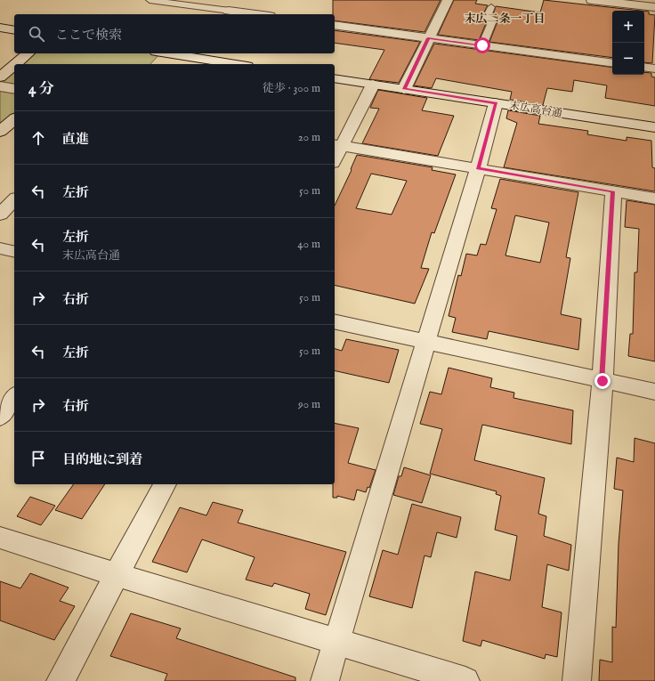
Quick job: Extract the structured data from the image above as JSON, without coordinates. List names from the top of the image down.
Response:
{
  "streets": {
    "street": ["末広高台通"]
  },
  "districts": ["末広二条一丁目"],
  "page": {
    "map_buttons": ["+", "−"],
    "search": "ここで検索",
    "heading": ["4 分", "徒歩 · 300 m"],
    "list": [
      ["直進", "20 m"],
      ["左折", "50 m"],
      ["左折", "末広高台通", "40 m"],
      ["右折", "50 m"],
      ["左折", "50 m"],
      ["右折", "90 m"],
      "目的地に到着"
    ]
  }
}
